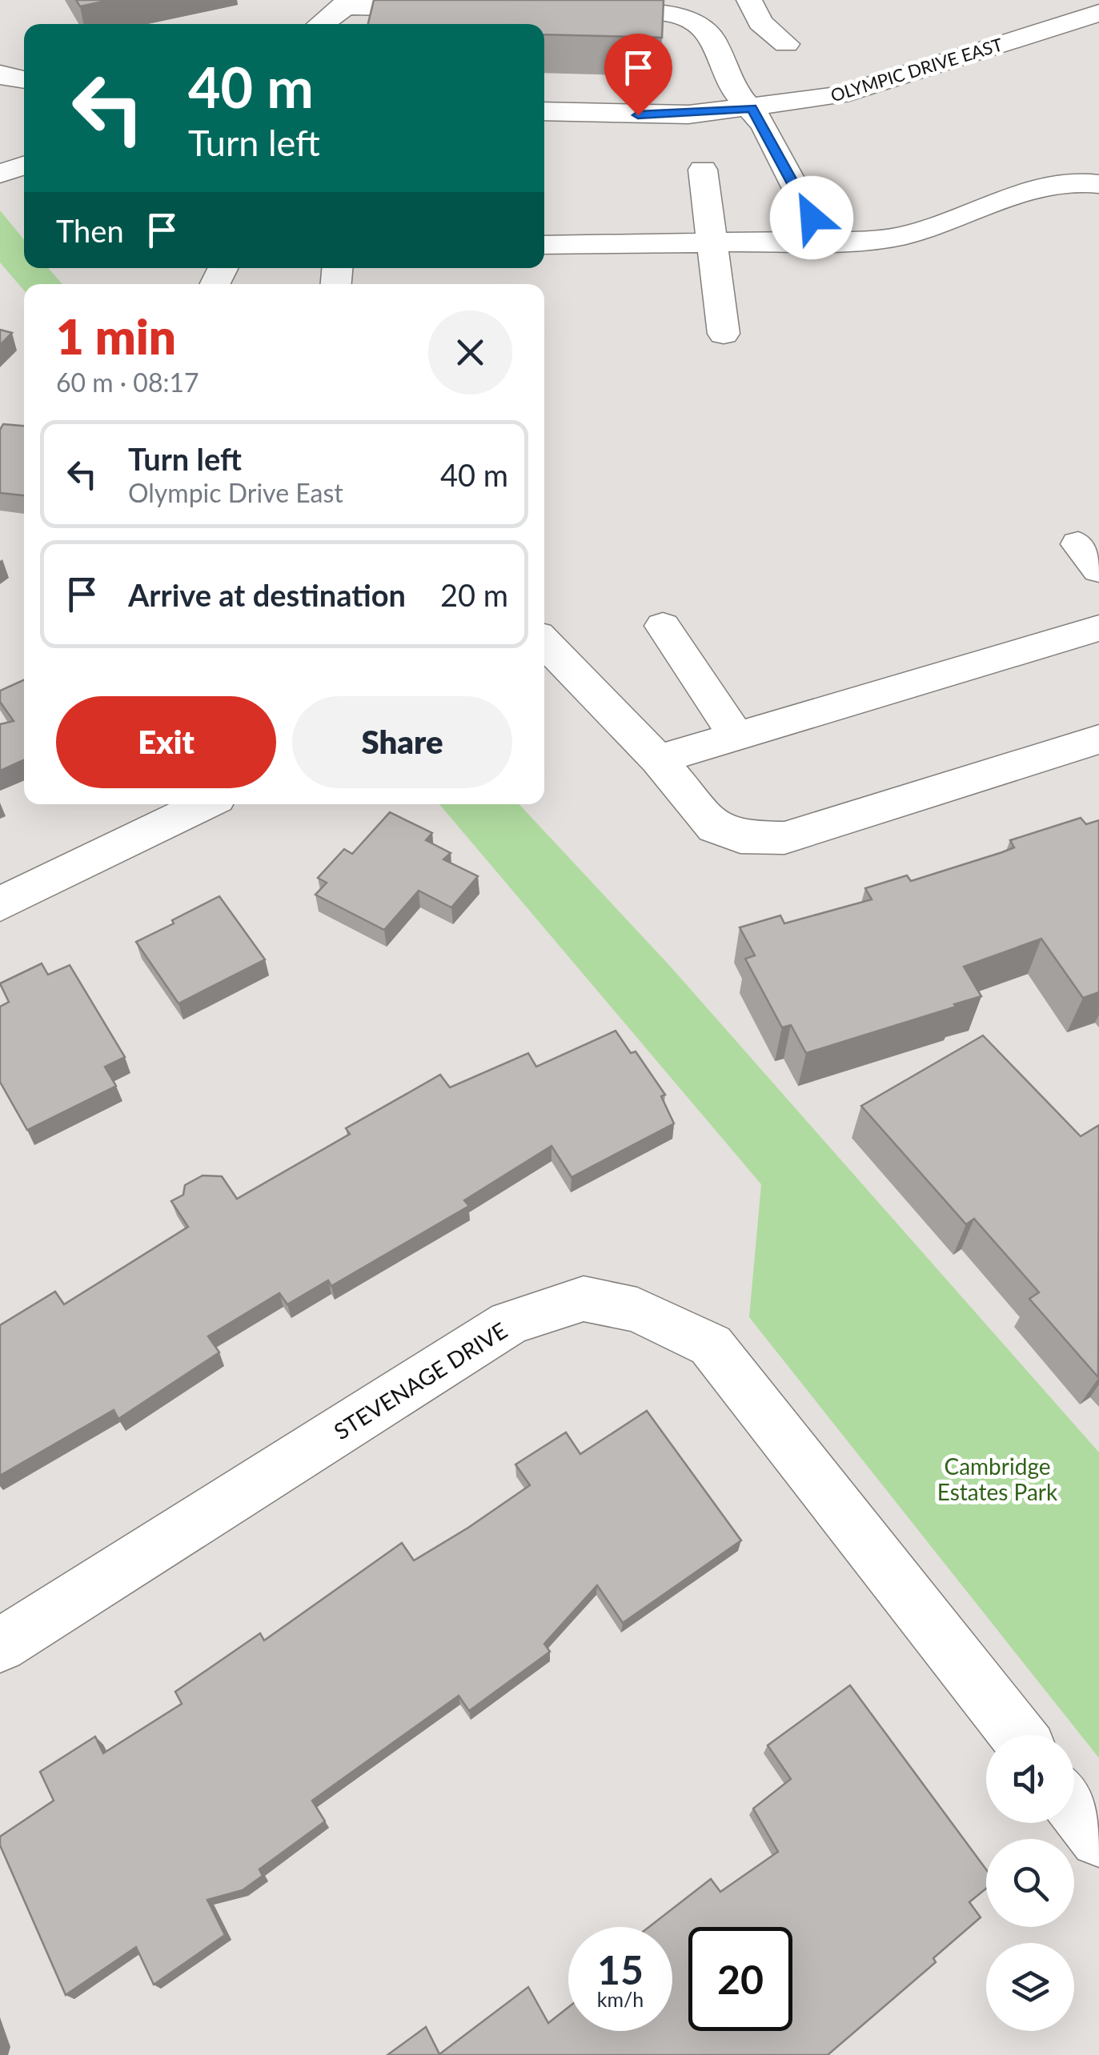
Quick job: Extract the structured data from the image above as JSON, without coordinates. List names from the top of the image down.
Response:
{
  "streets": {
    "street": ["OLYMPIC DRIVE EAST", "STEVENAGE DRIVE"]
  },
  "parks": ["Cambridge Estates Park"],
  "page": {
    "turn": ["40 m", "Turn left"],
    "then": "Then",
    "heading": ["1 min", "60 m · 08:17"],
    "list": [
      {
        "name": "Turn left",
        "note": "Olympic Drive East",
        "value": "40 m"
      },
      {
        "name": "Arrive at destination",
        "value": "20 m"
      }
    ],
    "buttons": ["Exit", "Share"],
    "speed": "15 km/h",
    "limit": "20"
  }
}
